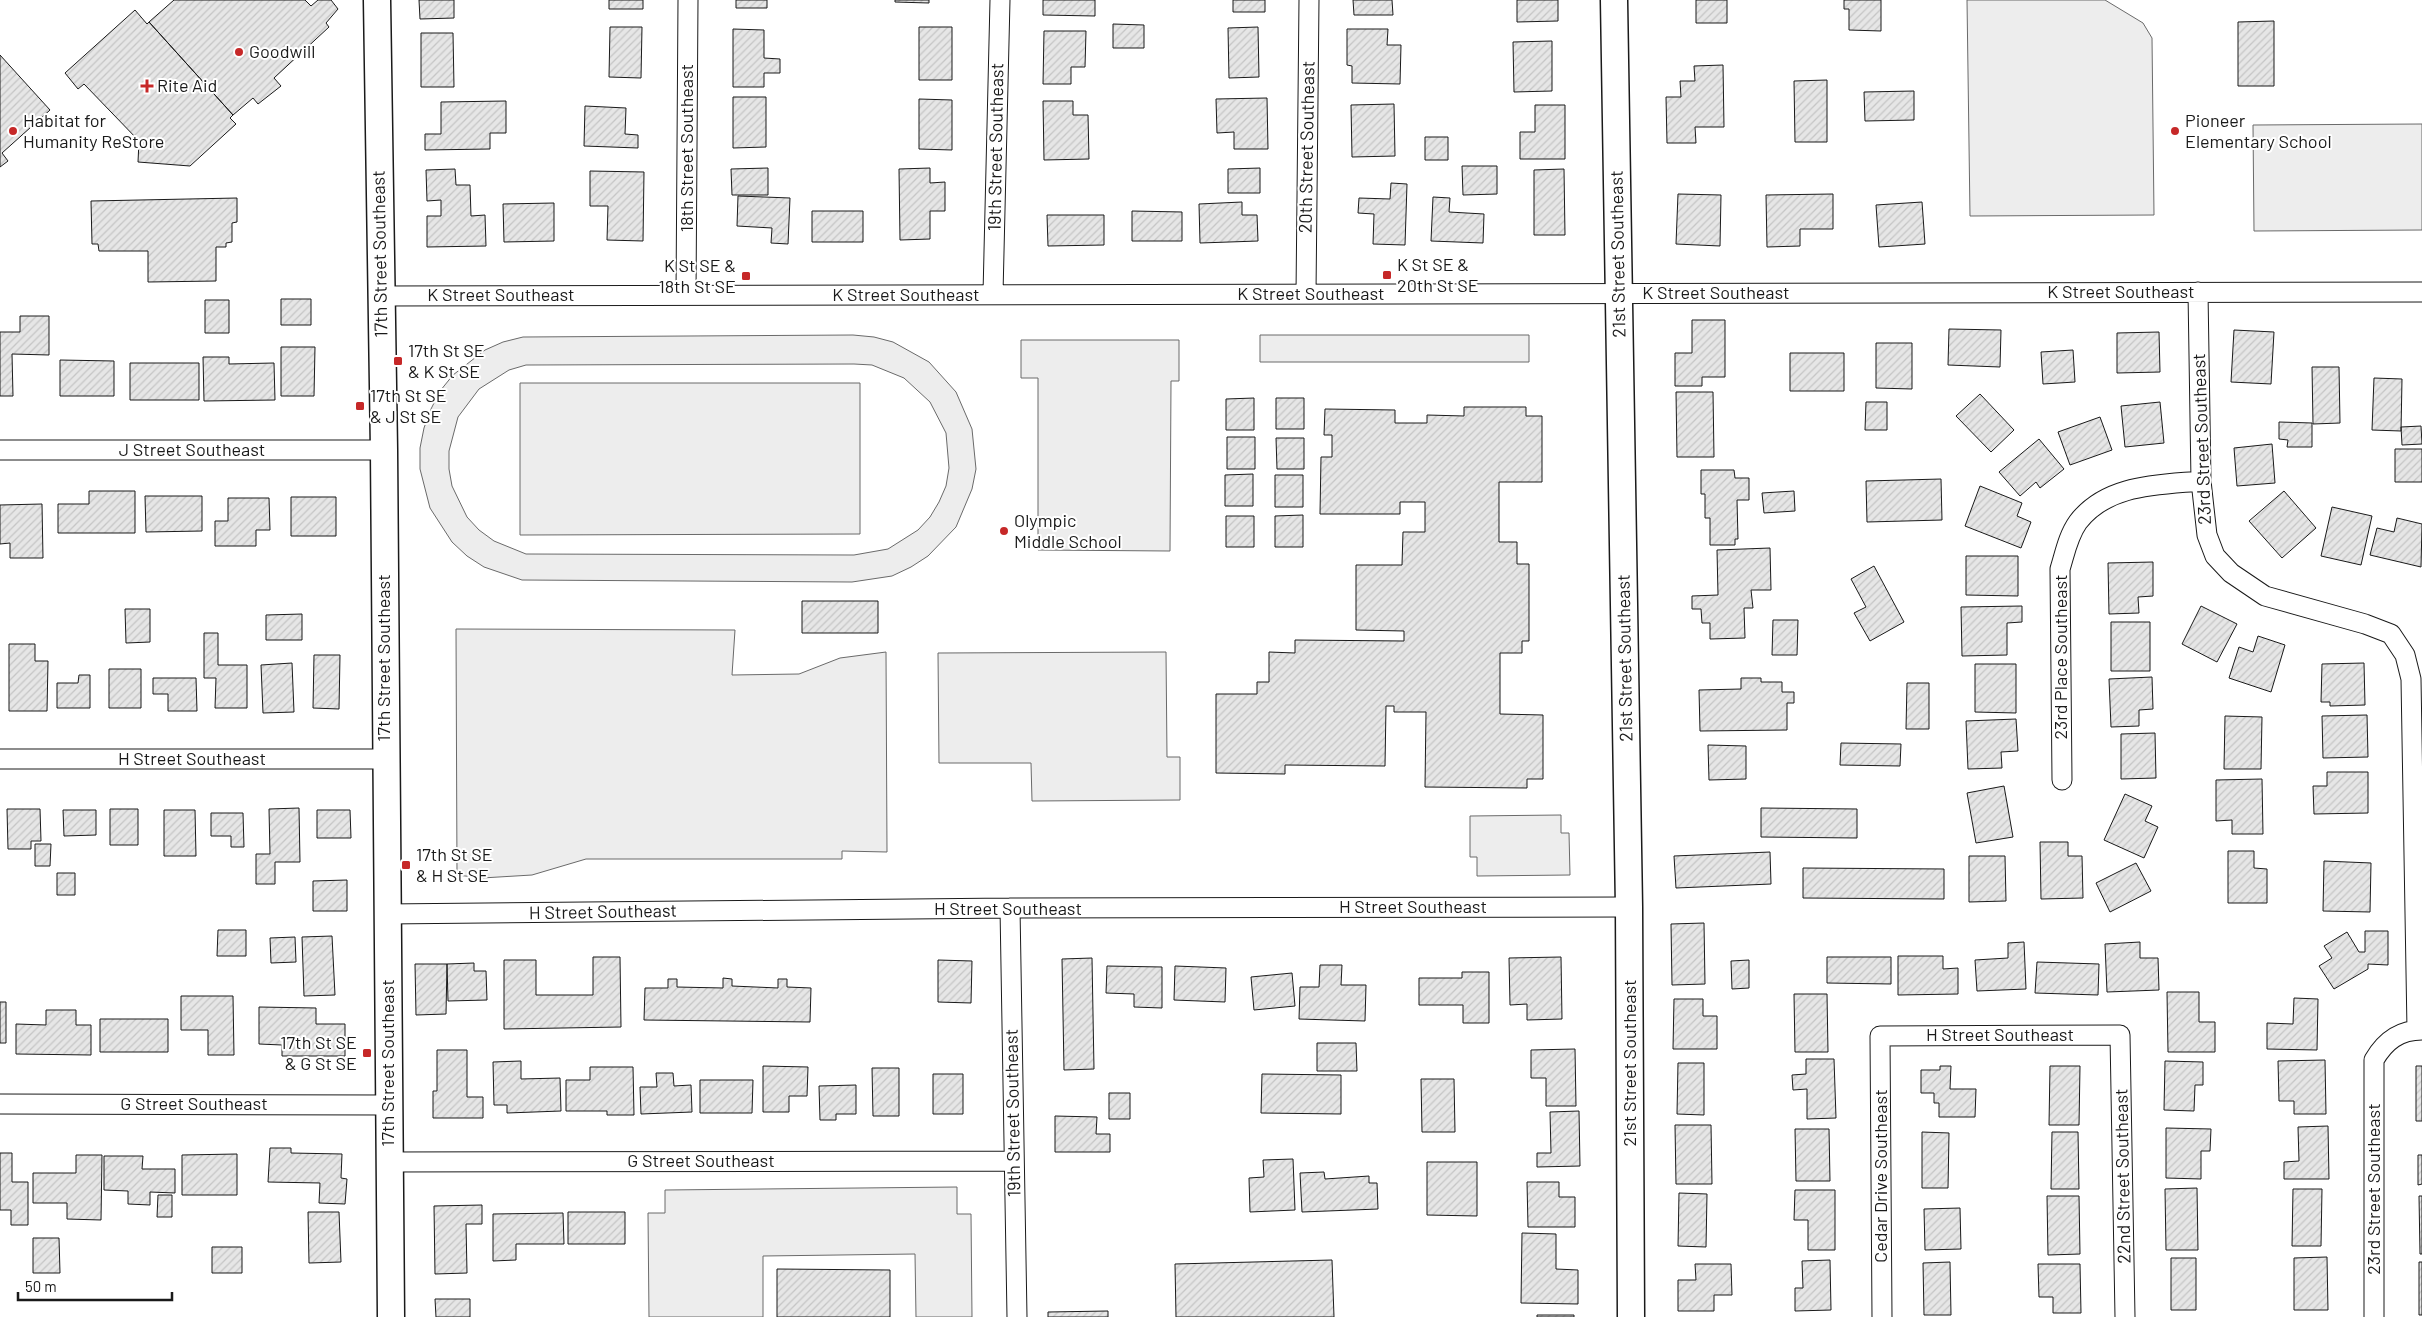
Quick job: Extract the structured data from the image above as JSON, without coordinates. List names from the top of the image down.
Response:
{
  "streets": {
    "street": [
      "19th Street Southeast",
      "20th Street Southeast",
      "18th Street Southeast",
      "17th Street Southeast",
      "21st Street Southeast",
      "K Street Southeast",
      "23rd Street Southeast",
      "J Street Southeast",
      "23rd Place Southeast",
      "H Street Southeast",
      "G Street Southeast",
      "Cedar Drive Southeast",
      "22nd Street Southeast"
    ]
  },
  "crossings": [
    ["19th Street Southeast", "K Street Southeast"],
    ["19th Street Southeast", "H Street Southeast"],
    ["19th Street Southeast", "G Street Southeast"],
    ["20th Street Southeast", "K Street Southeast"],
    ["18th Street Southeast", "K Street Southeast"],
    ["17th Street Southeast", "K Street Southeast"],
    ["17th Street Southeast", "J Street Southeast"],
    ["17th Street Southeast", "H Street Southeast"],
    ["17th Street Southeast", "G Street Southeast"],
    ["21st Street Southeast", "K Street Southeast"],
    ["21st Street Southeast", "H Street Southeast"],
    ["K Street Southeast", "23rd Street Southeast"],
    ["23rd Street Southeast", "23rd Place Southeast"],
    ["H Street Southeast", "Cedar Drive Southeast"],
    ["H Street Southeast", "22nd Street Southeast"]
  ],
  "places": {
    "other": [
      "Goodwill",
      "Habitat for Humanity ReStore",
      "Pioneer Elementary School",
      "Olympic Middle School"
    ],
    "health": ["Rite Aid"],
    "transit": [
      "K St SE & 20th St SE",
      "K St SE & 18th St SE",
      "17th St SE & K St SE",
      "17th St SE & J St SE",
      "17th St SE & H St SE",
      "17th St SE & G St SE"
    ]
  },
  "scale_bar": "50 m"
}
